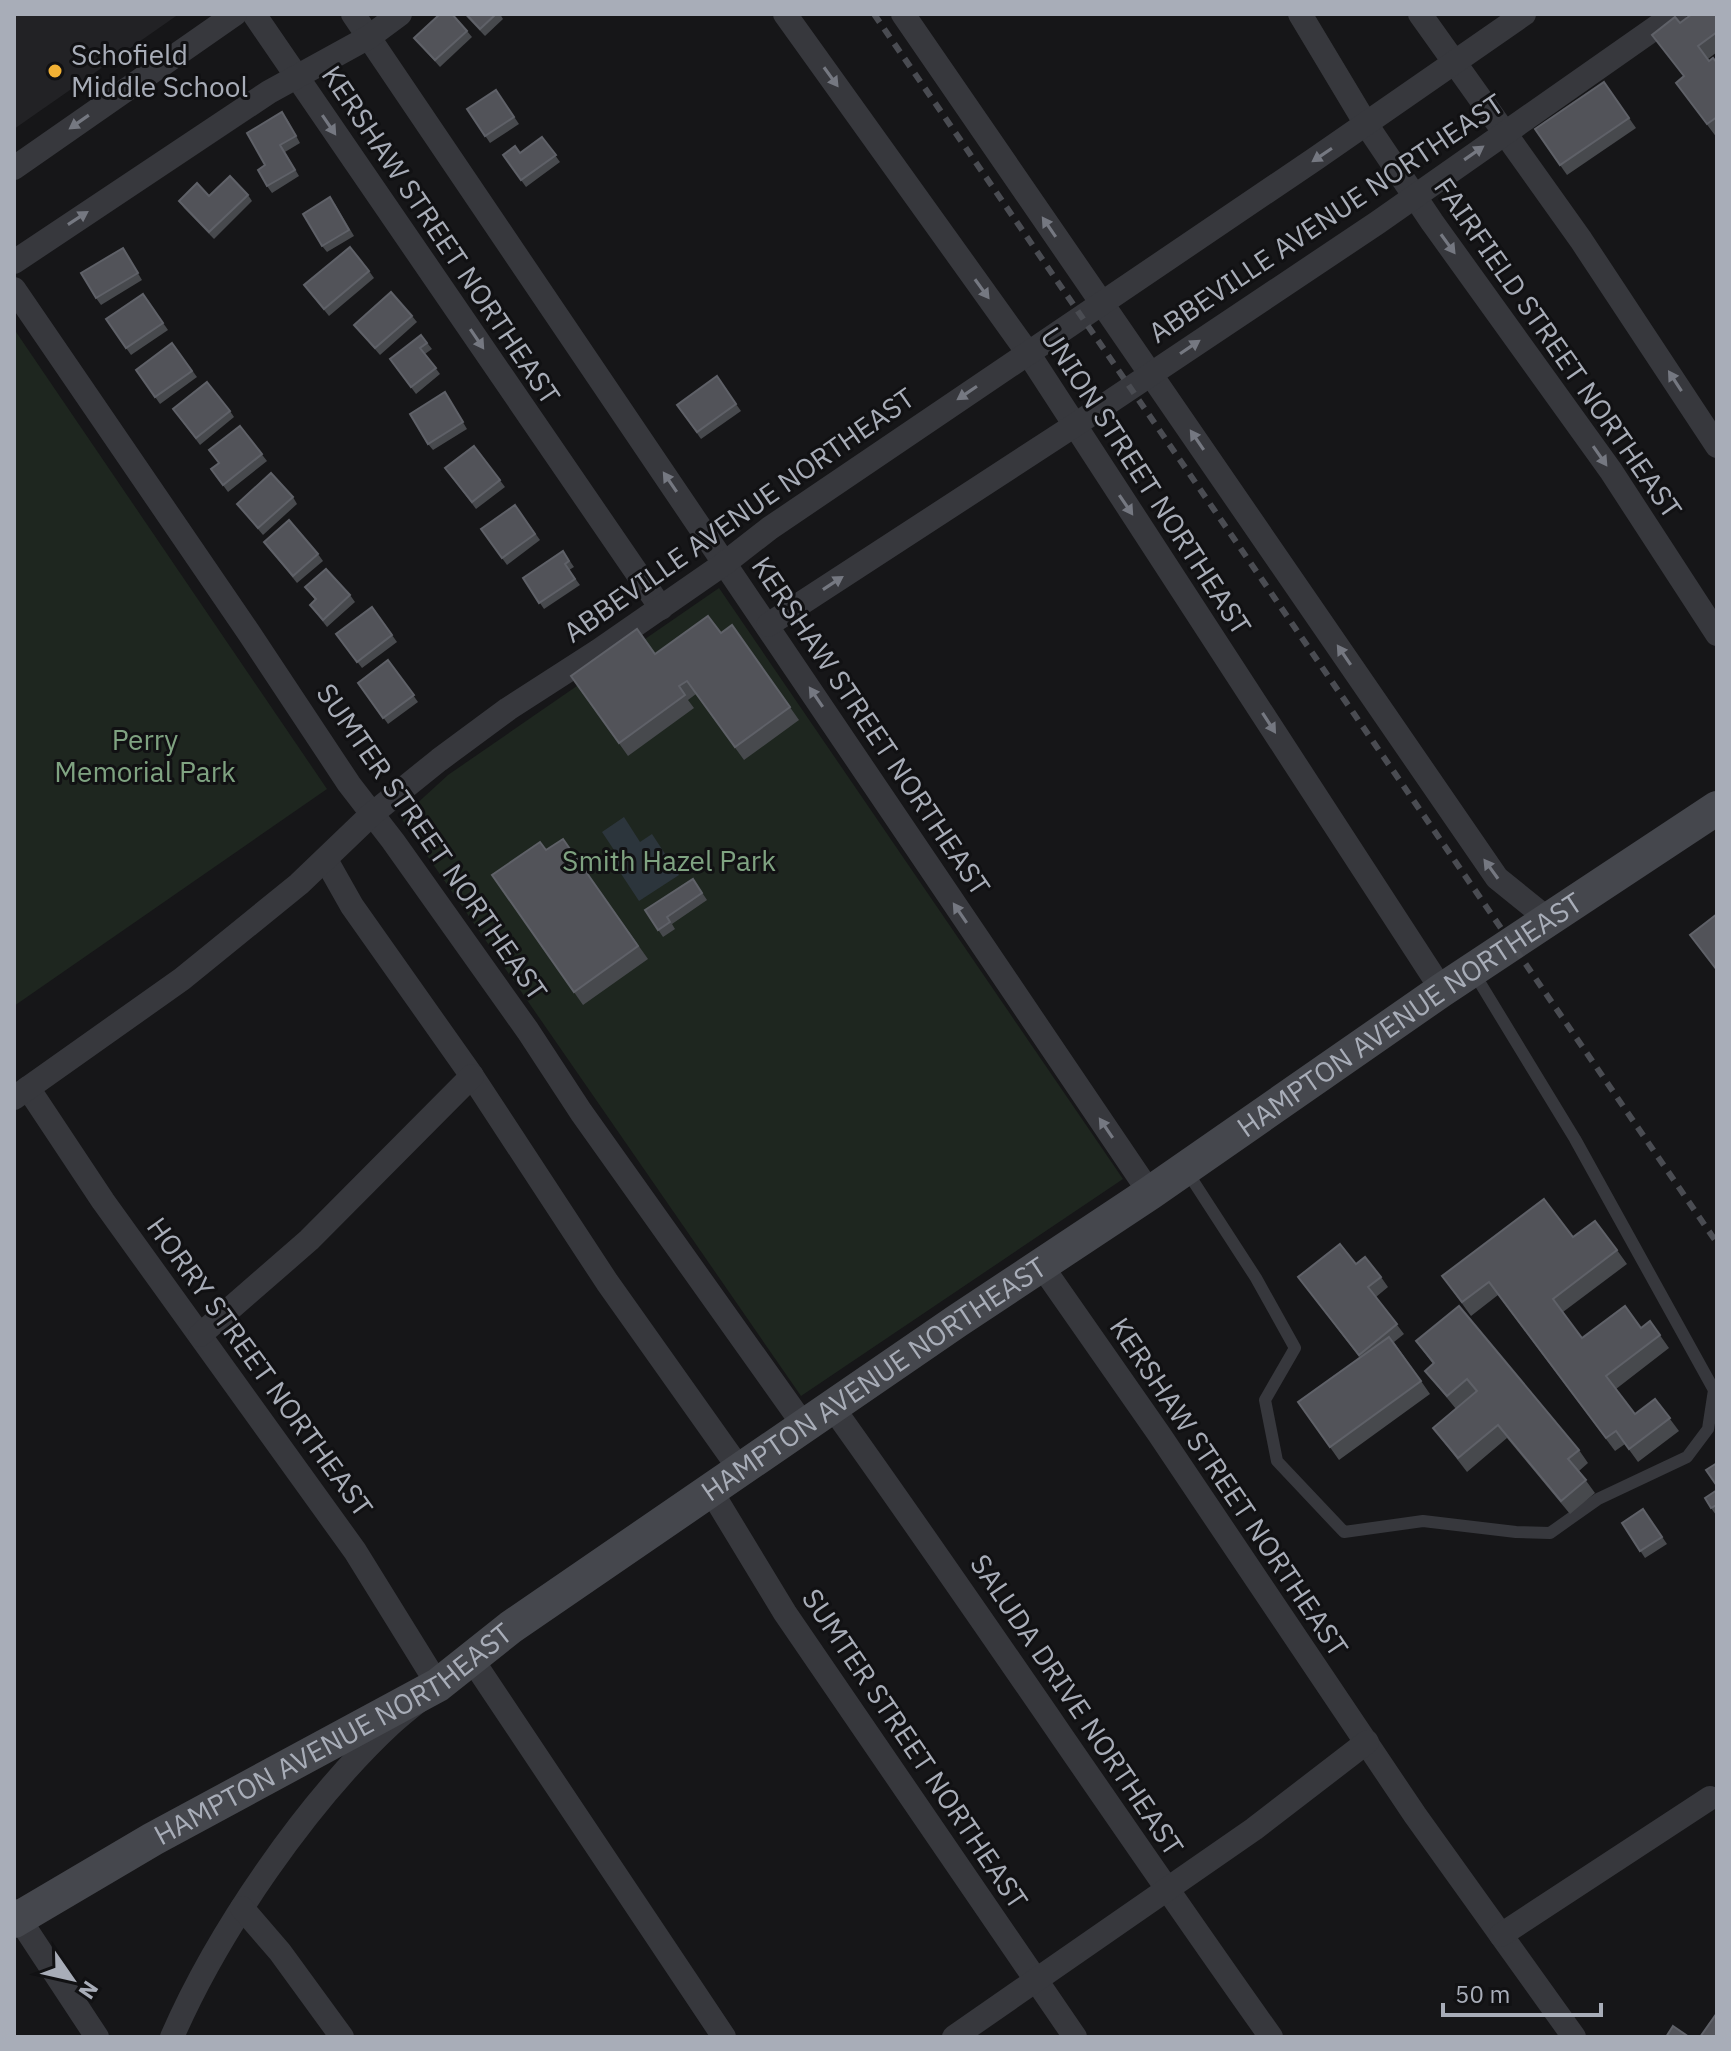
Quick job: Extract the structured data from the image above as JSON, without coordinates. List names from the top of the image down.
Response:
{
  "streets": {
    "street": [
      "ABBEVILLE AVENUE NORTHEAST",
      "KERSHAW STREET NORTHEAST",
      "FAIRFIELD STREET NORTHEAST",
      "UNION STREET NORTHEAST",
      "SUMTER STREET NORTHEAST",
      "HAMPTON AVENUE NORTHEAST",
      "HORRY STREET NORTHEAST",
      "SALUDA DRIVE NORTHEAST"
    ]
  },
  "crossings": [
    ["ABBEVILLE AVENUE NORTHEAST", "KERSHAW STREET NORTHEAST"],
    ["ABBEVILLE AVENUE NORTHEAST", "FAIRFIELD STREET NORTHEAST"],
    ["ABBEVILLE AVENUE NORTHEAST", "UNION STREET NORTHEAST"],
    ["ABBEVILLE AVENUE NORTHEAST", "SUMTER STREET NORTHEAST"],
    ["ABBEVILLE AVENUE NORTHEAST", "HORRY STREET NORTHEAST"],
    ["KERSHAW STREET NORTHEAST", "HAMPTON AVENUE NORTHEAST"],
    ["UNION STREET NORTHEAST", "HAMPTON AVENUE NORTHEAST"],
    ["SUMTER STREET NORTHEAST", "HAMPTON AVENUE NORTHEAST"],
    ["SUMTER STREET NORTHEAST", "SALUDA DRIVE NORTHEAST"],
    ["HAMPTON AVENUE NORTHEAST", "HORRY STREET NORTHEAST"],
    ["HAMPTON AVENUE NORTHEAST", "SALUDA DRIVE NORTHEAST"]
  ],
  "parks": ["Perry Memorial Park", "Smith Hazel Park"],
  "places": ["Schofield Middle School"],
  "scale_bar": "50 m",
  "north": "bottom right"
}
